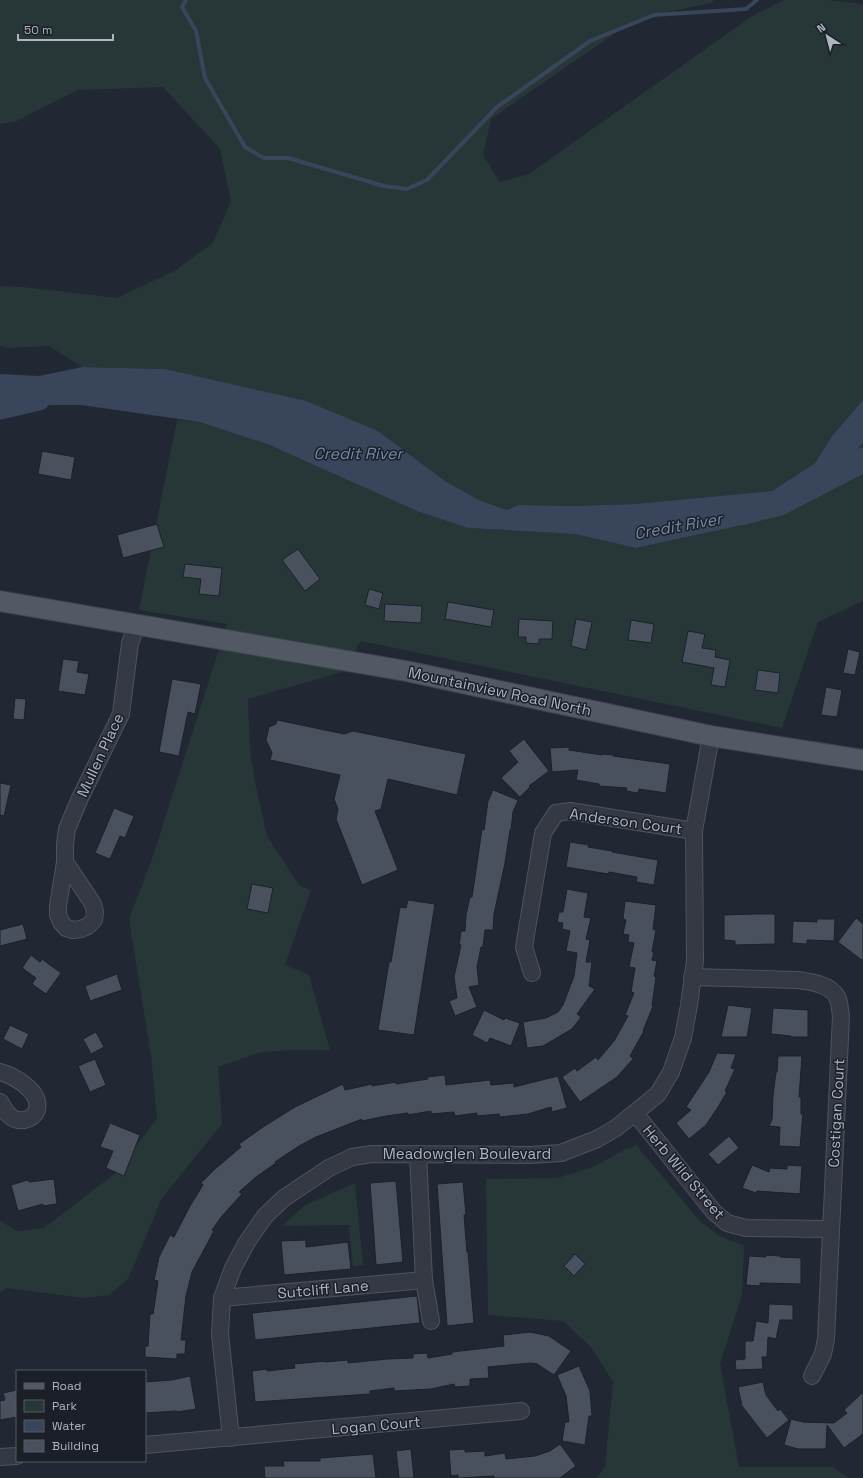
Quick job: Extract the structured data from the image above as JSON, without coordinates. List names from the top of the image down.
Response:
{
  "streets": {
    "main road": ["Mountainview Road North"],
    "street": [
      "Mullen Place",
      "Anderson Court",
      "Costigan Court",
      "Meadowglen Boulevard",
      "Herb Wild Street",
      "Sutcliff Lane",
      "Logan Court"
    ]
  },
  "crossings": [
    ["Mountainview Road North", "Mullen Place"],
    ["Mountainview Road North", "Meadowglen Boulevard"],
    ["Anderson Court", "Meadowglen Boulevard"],
    ["Costigan Court", "Meadowglen Boulevard"],
    ["Costigan Court", "Herb Wild Street"],
    ["Meadowglen Boulevard", "Herb Wild Street"],
    ["Meadowglen Boulevard", "Sutcliff Lane"],
    ["Meadowglen Boulevard", "Logan Court"]
  ],
  "water": ["Credit River"],
  "legend": [
    "Road",
    "Park",
    "Water",
    "Building"
  ],
  "scale_bar": "50 m",
  "north": "top left"
}
